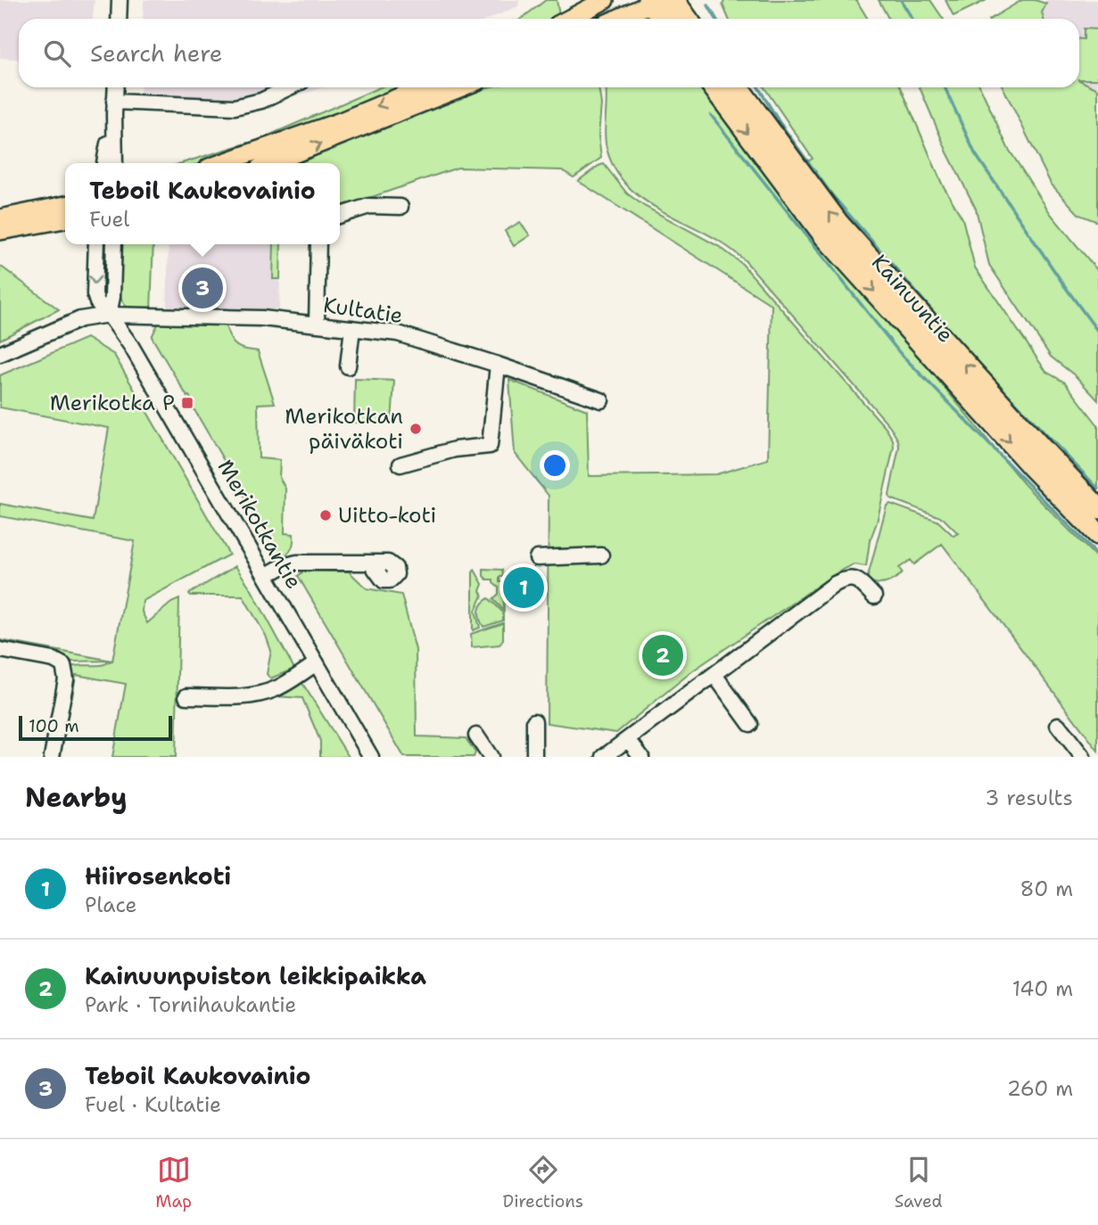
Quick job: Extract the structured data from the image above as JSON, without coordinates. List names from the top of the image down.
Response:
{
  "streets": {
    "highway": ["Kainuuntie"],
    "street": ["Kultatie", "Merikotkantie"]
  },
  "crossings": [
    ["Kultatie", "Merikotkantie"]
  ],
  "places": {
    "transit": ["Merikotka P"],
    "other": ["Merikotkan päiväkoti", "Uitto-koti"]
  },
  "scale_bar": "100 m",
  "page": {
    "search": "Search here",
    "popup": ["Teboil Kaukovainio", "Fuel"],
    "pins": ["3", "1", "2"],
    "scale": "100 m",
    "heading": ["Nearby", "3 results"],
    "list": [
      {
        "mark": "1",
        "name": "Hiirosenkoti",
        "note": "Place",
        "value": "80 m"
      },
      {
        "mark": "2",
        "name": "Kainuunpuiston leikkipaikka",
        "note": "Park · Tornihaukantie",
        "value": "140 m"
      },
      {
        "mark": "3",
        "name": "Teboil Kaukovainio",
        "note": "Fuel · Kultatie",
        "value": "260 m"
      }
    ],
    "nav": ["Map", "Directions", "Saved"]
  }
}
